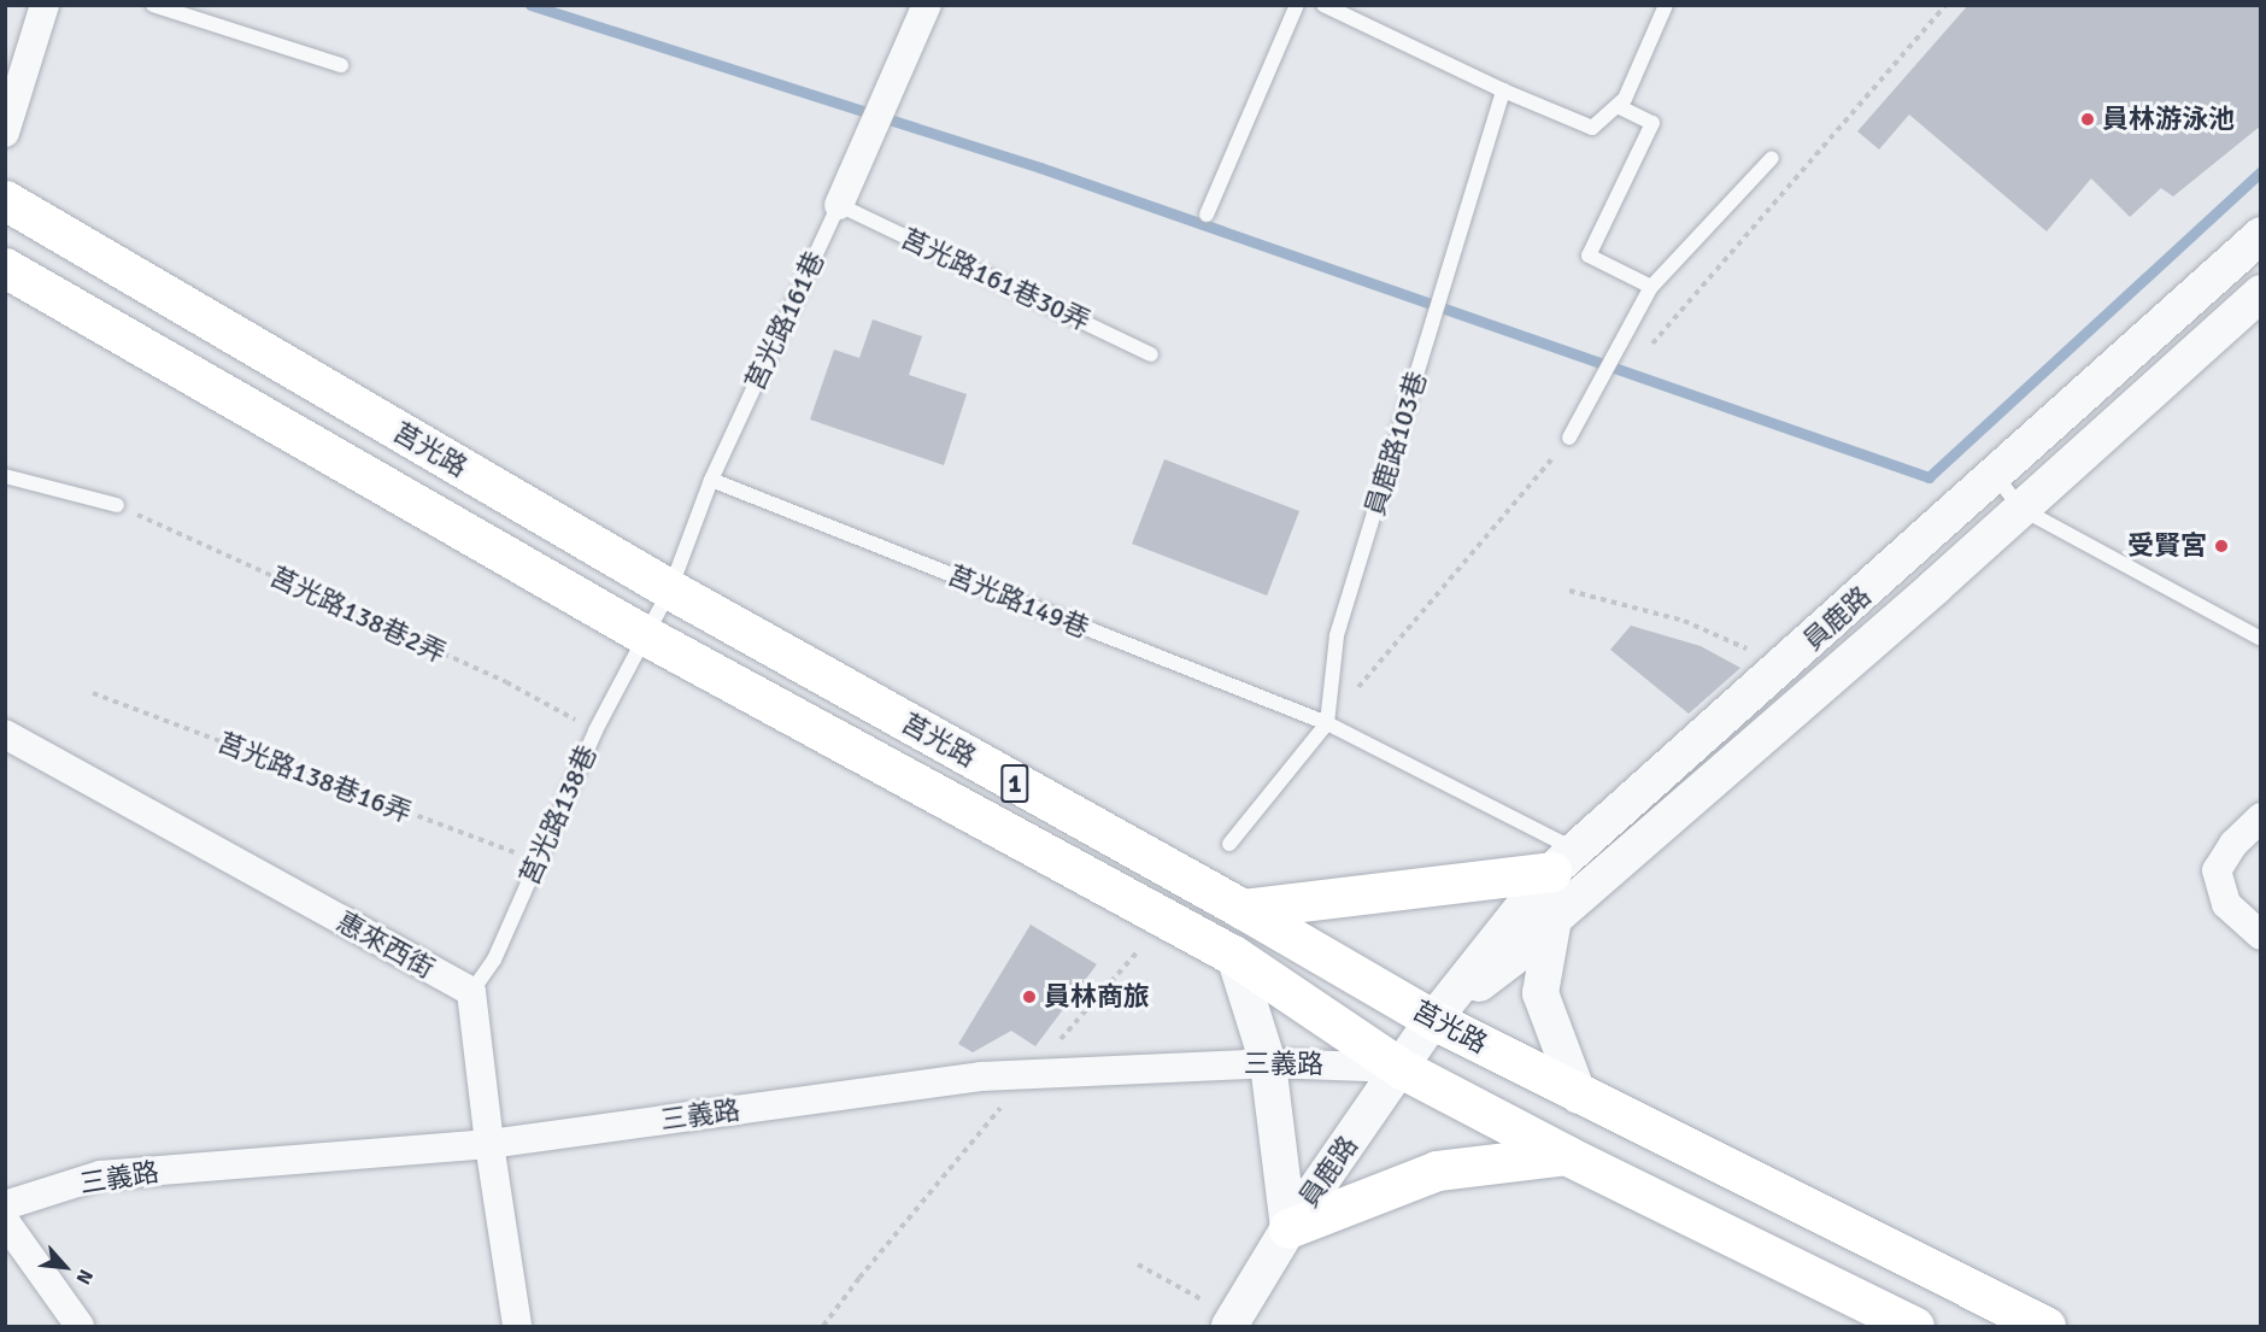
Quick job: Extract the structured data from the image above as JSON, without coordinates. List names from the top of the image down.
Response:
{
  "streets": {
    "main road": ["莒光路", "1"],
    "street": [
      "莒光路161巷",
      "員鹿路",
      "惠來西街",
      "三義路"
    ],
    "lane": [
      "莒光路161巷30弄",
      "員鹿路103巷",
      "莒光路149巷",
      "莒光路138巷"
    ],
    "path": ["莒光路138巷2弄", "莒光路138巷16弄"]
  },
  "crossings": [
    ["莒光路161巷30弄", "莒光路161巷"],
    ["莒光路161巷", "莒光路"],
    ["莒光路161巷", "莒光路149巷"],
    ["莒光路161巷", "莒光路138巷"],
    ["員鹿路103巷", "莒光路149巷"],
    ["莒光路", "員鹿路"],
    ["莒光路", "莒光路138巷"],
    ["莒光路", "三義路"],
    ["莒光路138巷2弄", "莒光路138巷"],
    ["員鹿路", "三義路"],
    ["莒光路138巷16弄", "莒光路138巷"],
    ["莒光路138巷", "惠來西街"]
  ],
  "places": ["員林游泳池", "受賢宮", "員林商旅"],
  "north": "bottom right"
}
